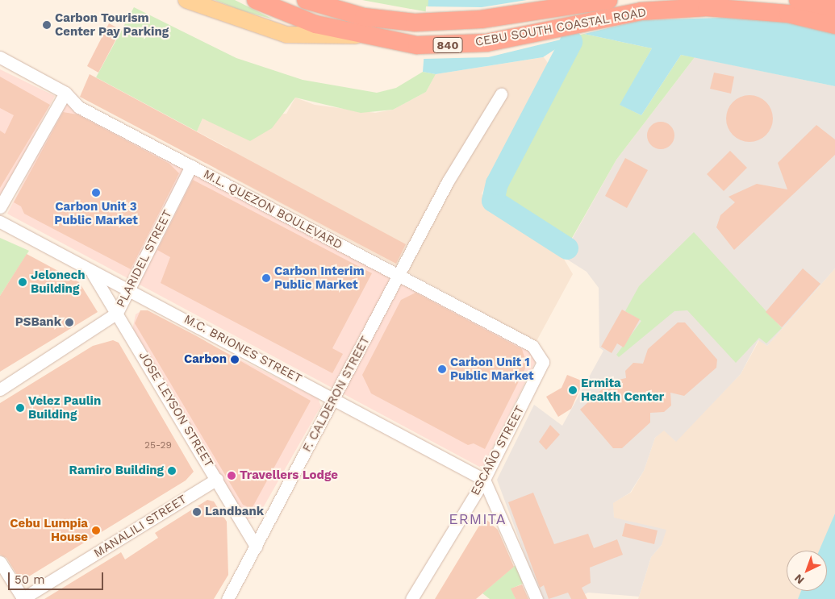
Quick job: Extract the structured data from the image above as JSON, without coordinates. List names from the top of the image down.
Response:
{
  "streets": {
    "highway": ["CEBU SOUTH COASTAL ROAD", "840"],
    "street": [
      "M.L. QUEZON BOULEVARD",
      "PLARIDEL STREET",
      "M.C. BRIONES STREET",
      "F. CALDERON STREET",
      "JOSE LEYSON STREET",
      "ESCAÑO STREET",
      "MANALILI STREET"
    ]
  },
  "crossings": [
    ["M.L. QUEZON BOULEVARD", "PLARIDEL STREET"],
    ["M.L. QUEZON BOULEVARD", "F. CALDERON STREET"],
    ["M.L. QUEZON BOULEVARD", "ESCAÑO STREET"],
    ["PLARIDEL STREET", "M.C. BRIONES STREET"],
    ["PLARIDEL STREET", "JOSE LEYSON STREET"],
    ["M.C. BRIONES STREET", "F. CALDERON STREET"],
    ["M.C. BRIONES STREET", "JOSE LEYSON STREET"],
    ["M.C. BRIONES STREET", "ESCAÑO STREET"],
    ["F. CALDERON STREET", "JOSE LEYSON STREET"],
    ["JOSE LEYSON STREET", "MANALILI STREET"]
  ],
  "districts": ["ERMITA"],
  "places": [
    "Carbon Tourism Center Pay Parking",
    "Carbon Unit 3 Public Market",
    "Carbon Interim Public Market",
    "Jelonech Building",
    "PSBank",
    "Carbon",
    "Carbon Unit 1 Public Market",
    "Ermita Health Center",
    "Velez Paulin Building",
    "Ramiro Building",
    "Travellers Lodge",
    "Landbank",
    "Cebu Lumpia House"
  ],
  "house_numbers": ["25-29"],
  "scale_bar": "50 m",
  "north": "bottom left"
}
